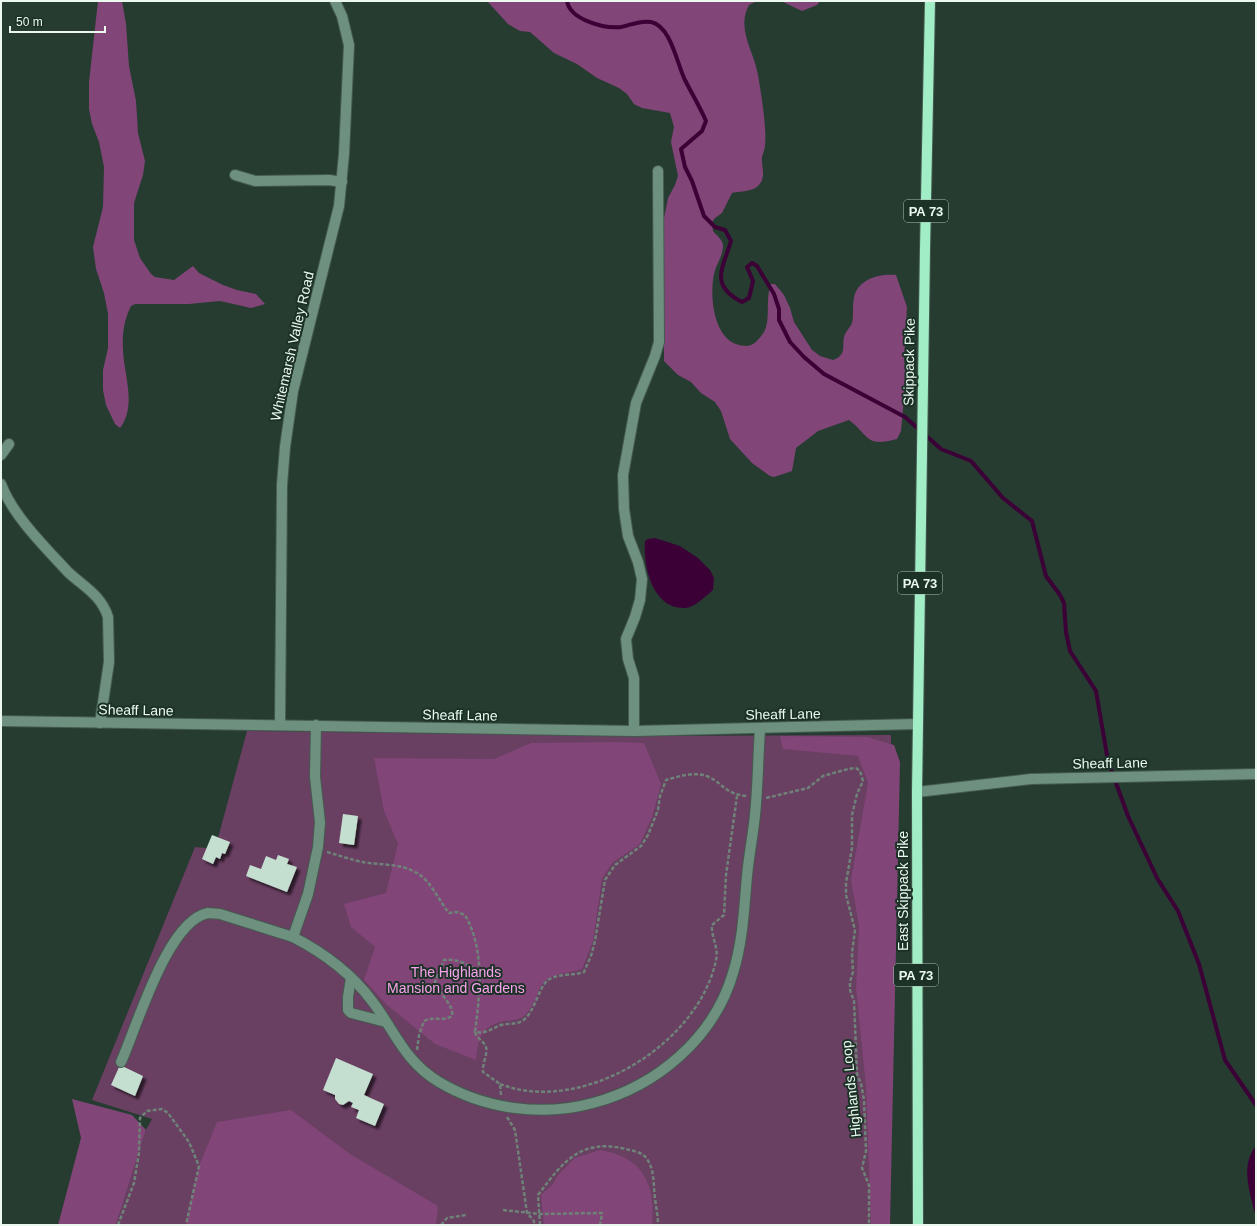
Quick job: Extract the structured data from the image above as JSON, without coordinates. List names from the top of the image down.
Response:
{
  "streets": {
    "main road": ["PA 73", "Skippack Pike", "East Skippack Pike"],
    "street": ["Whitemarsh Valley Road", "Sheaff Lane"],
    "path": ["Highlands Loop"]
  },
  "crossings": [
    ["Whitemarsh Valley Road", "Sheaff Lane"],
    ["Skippack Pike", "Sheaff Lane"],
    ["Skippack Pike", "East Skippack Pike"],
    ["Sheaff Lane", "East Skippack Pike"]
  ],
  "parks": ["The Highlands Mansion and Gardens"],
  "scale_bar": "50 m"
}
